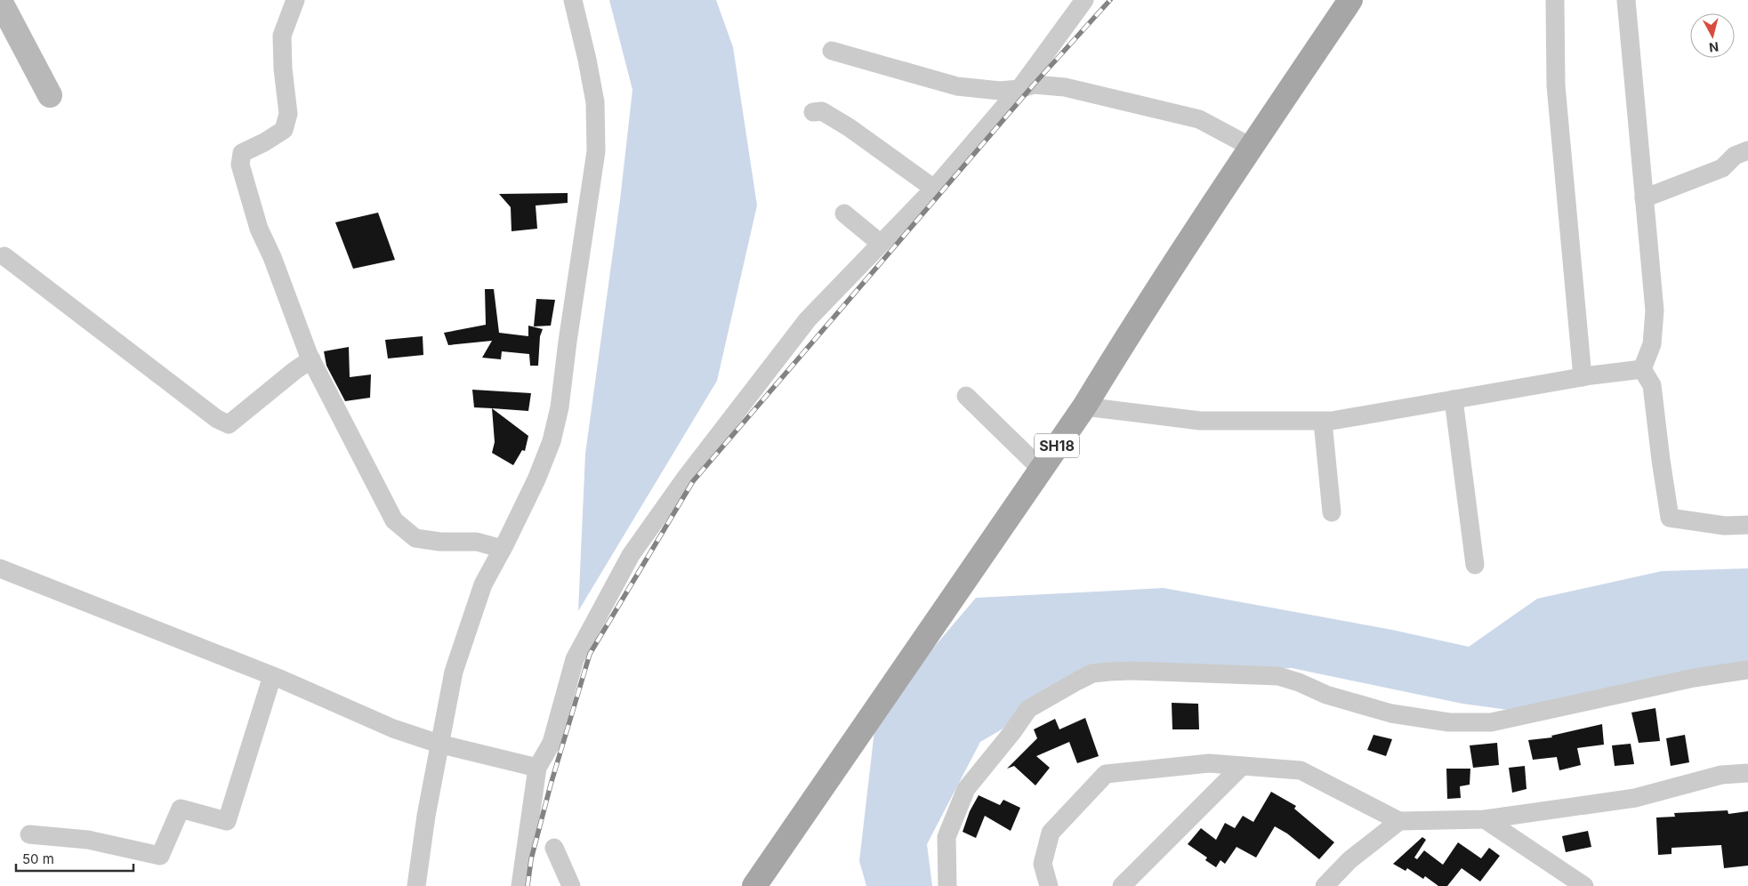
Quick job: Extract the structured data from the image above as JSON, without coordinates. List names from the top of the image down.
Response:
{
  "streets": {
    "main road": ["SH18"]
  },
  "scale_bar": "50 m",
  "north": "bottom"
}
